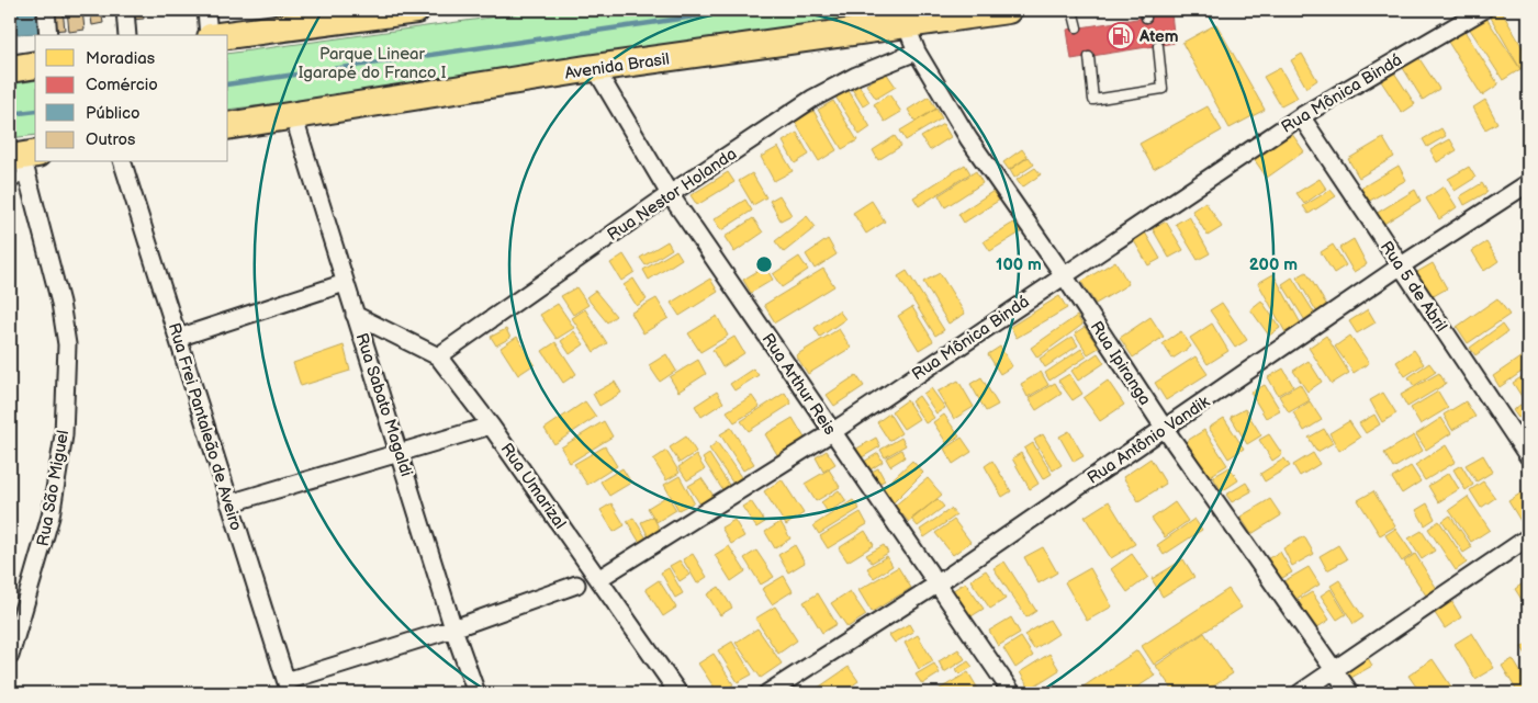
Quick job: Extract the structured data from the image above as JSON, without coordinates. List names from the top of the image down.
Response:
{
  "streets": {
    "highway": ["Avenida Brasil"],
    "street": [
      "Rua Mônica Bindá",
      "Rua Nestor Holanda",
      "Rua 5 de Abril",
      "Rua Ipiranga",
      "Rua Arthur Reis",
      "Rua Sabato Magaldi",
      "Rua Frei Pantaleão de Aveiro",
      "Rua Antônio Vandik",
      "Rua Umarizal",
      "Rua São Miguel"
    ]
  },
  "crossings": [
    ["Avenida Brasil", "Rua Ipiranga"],
    ["Avenida Brasil", "Rua Arthur Reis"],
    ["Avenida Brasil", "Rua Sabato Magaldi"],
    ["Rua Mônica Bindá", "Rua 5 de Abril"],
    ["Rua Mônica Bindá", "Rua Ipiranga"],
    ["Rua Mônica Bindá", "Rua Arthur Reis"],
    ["Rua Mônica Bindá", "Rua Umarizal"],
    ["Rua Nestor Holanda", "Rua Ipiranga"],
    ["Rua Nestor Holanda", "Rua Arthur Reis"],
    ["Rua Nestor Holanda", "Rua Umarizal"],
    ["Rua 5 de Abril", "Rua Antônio Vandik"],
    ["Rua Ipiranga", "Rua Antônio Vandik"],
    ["Rua Arthur Reis", "Rua Antônio Vandik"],
    ["Rua Sabato Magaldi", "Rua Umarizal"]
  ],
  "parks": ["Parque Linear Igarapé do Franco I"],
  "places": {
    "fuel station": ["Atem"]
  },
  "legend": [
    "Moradias",
    "Comércio",
    "Público",
    "Outros"
  ],
  "rings": ["100 m", "200 m"]
}
